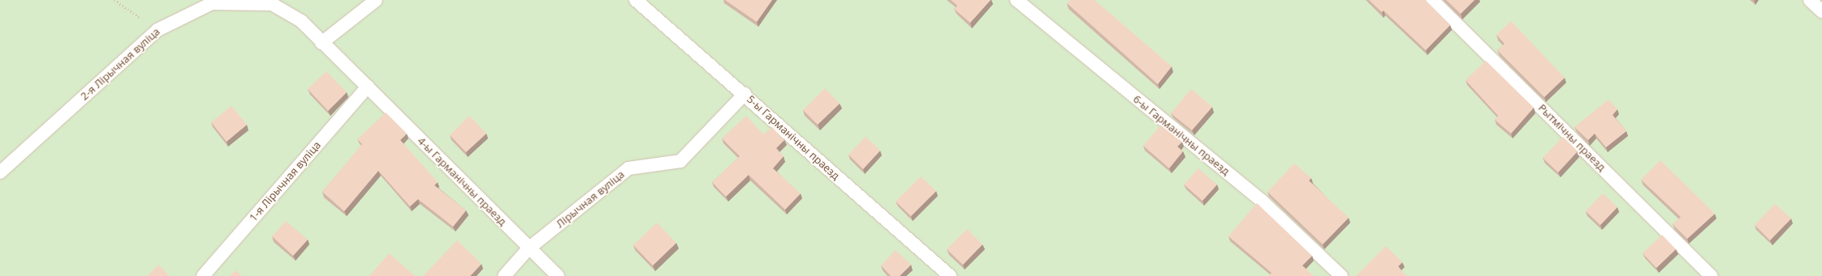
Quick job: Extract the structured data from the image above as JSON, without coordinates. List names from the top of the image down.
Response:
{
  "streets": {
    "lane": [
      "2-я Лірычная вуліца",
      "6-ы Гарманічны праезд",
      "5-ы Гарманічны праезд",
      "Рытмічны праезд",
      "1-я Лірычная вуліца",
      "4-ы Гарманічны праезд",
      "Лірычная вуліца"
    ]
  },
  "crossings": [
    ["2-я Лірычная вуліца", "1-я Лірычная вуліца"],
    ["2-я Лірычная вуліца", "4-ы Гарманічны праезд"],
    ["5-ы Гарманічны праезд", "Лірычная вуліца"],
    ["1-я Лірычная вуліца", "4-ы Гарманічны праезд"],
    ["4-ы Гарманічны праезд", "Лірычная вуліца"]
  ]
}
